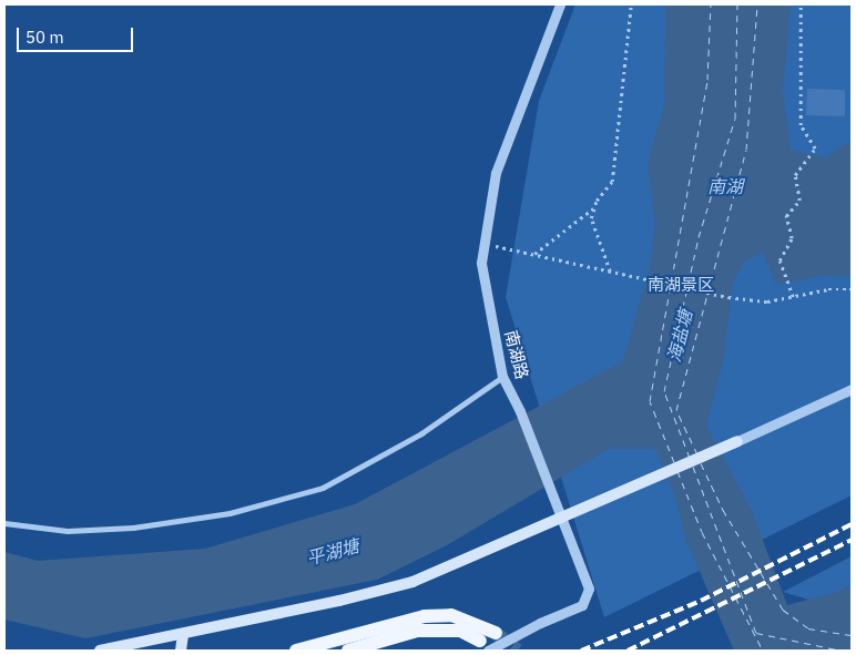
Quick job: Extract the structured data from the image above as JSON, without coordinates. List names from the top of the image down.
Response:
{
  "streets": {
    "street": ["南湖路"]
  },
  "water": ["南湖", "海盐塘", "平湖塘"],
  "parks": ["南湖景区"],
  "scale_bar": "50 m"
}
